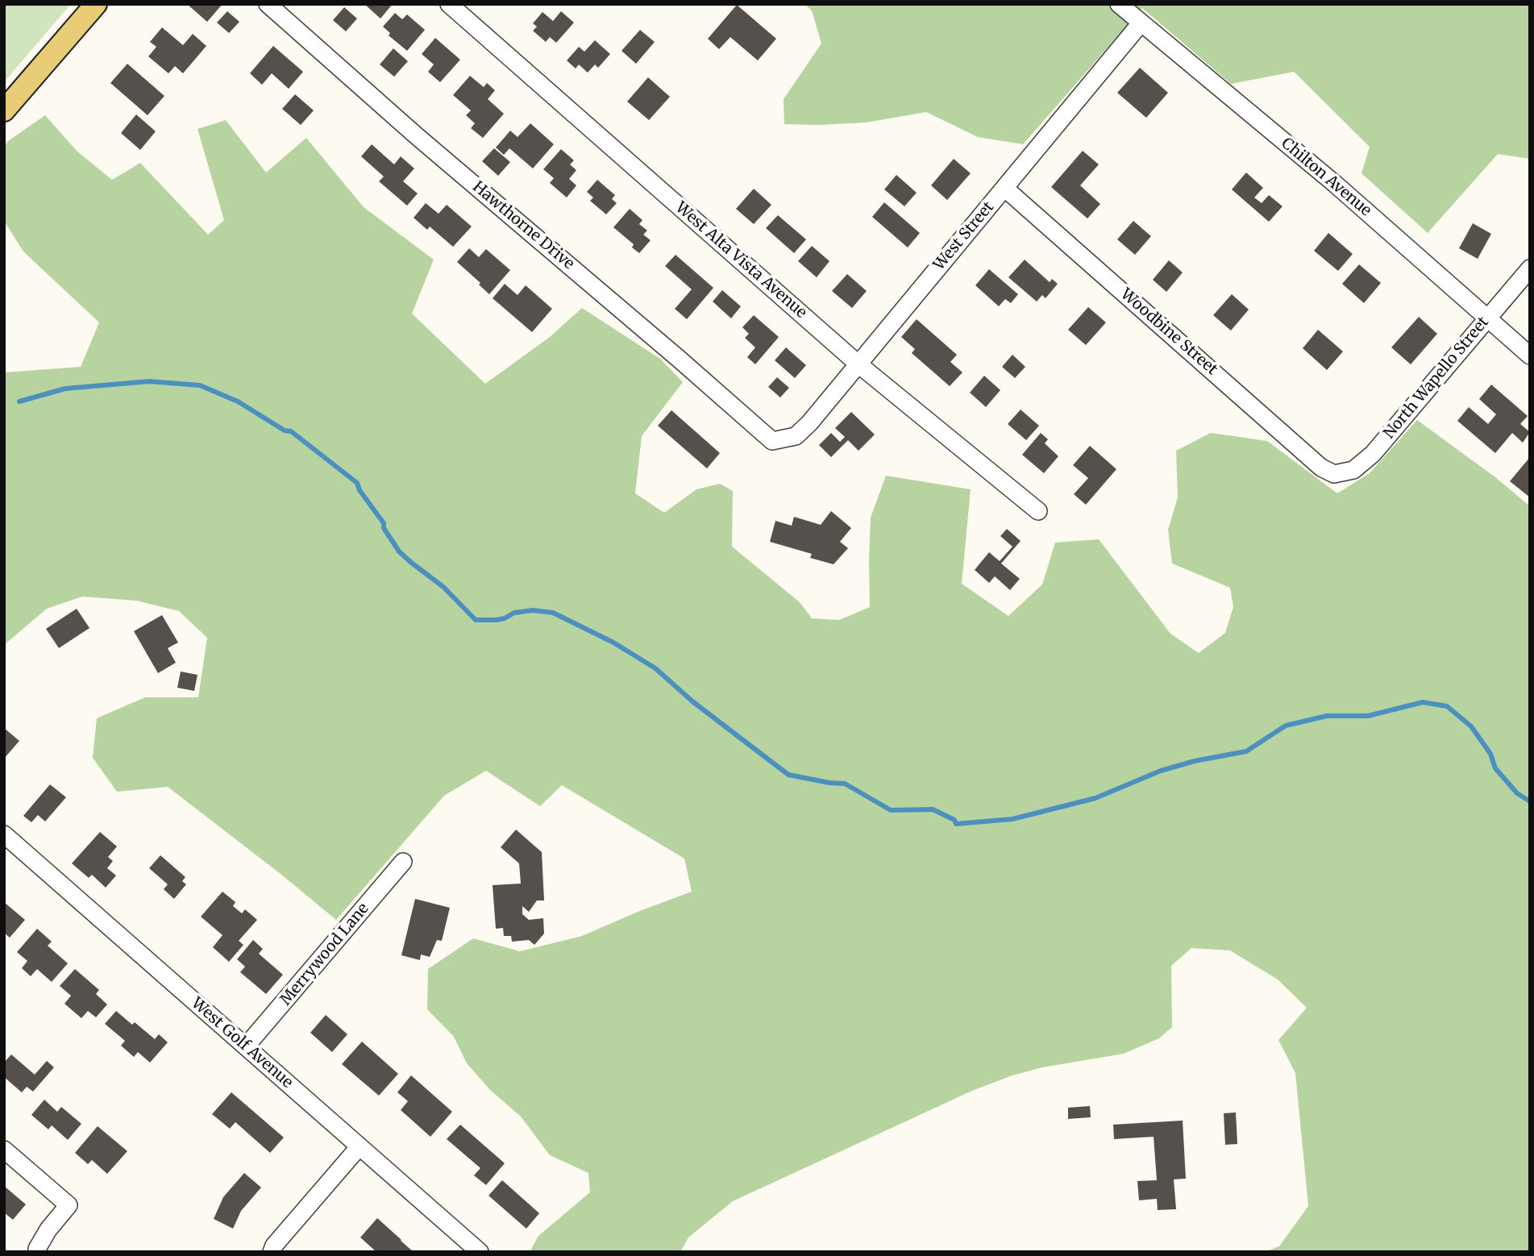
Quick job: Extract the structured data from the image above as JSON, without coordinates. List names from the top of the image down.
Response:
{
  "streets": {
    "street": [
      "Chilton Avenue",
      "Hawthorne Drive",
      "West Street",
      "West Alta Vista Avenue",
      "Woodbine Street",
      "North Wapello Street",
      "Merrywood Lane",
      "West Golf Avenue"
    ]
  },
  "crossings": [
    ["Chilton Avenue", "West Street"],
    ["Chilton Avenue", "North Wapello Street"],
    ["Hawthorne Drive", "West Street"],
    ["West Street", "West Alta Vista Avenue"],
    ["West Street", "Woodbine Street"],
    ["Woodbine Street", "North Wapello Street"],
    ["Merrywood Lane", "West Golf Avenue"]
  ]
}
